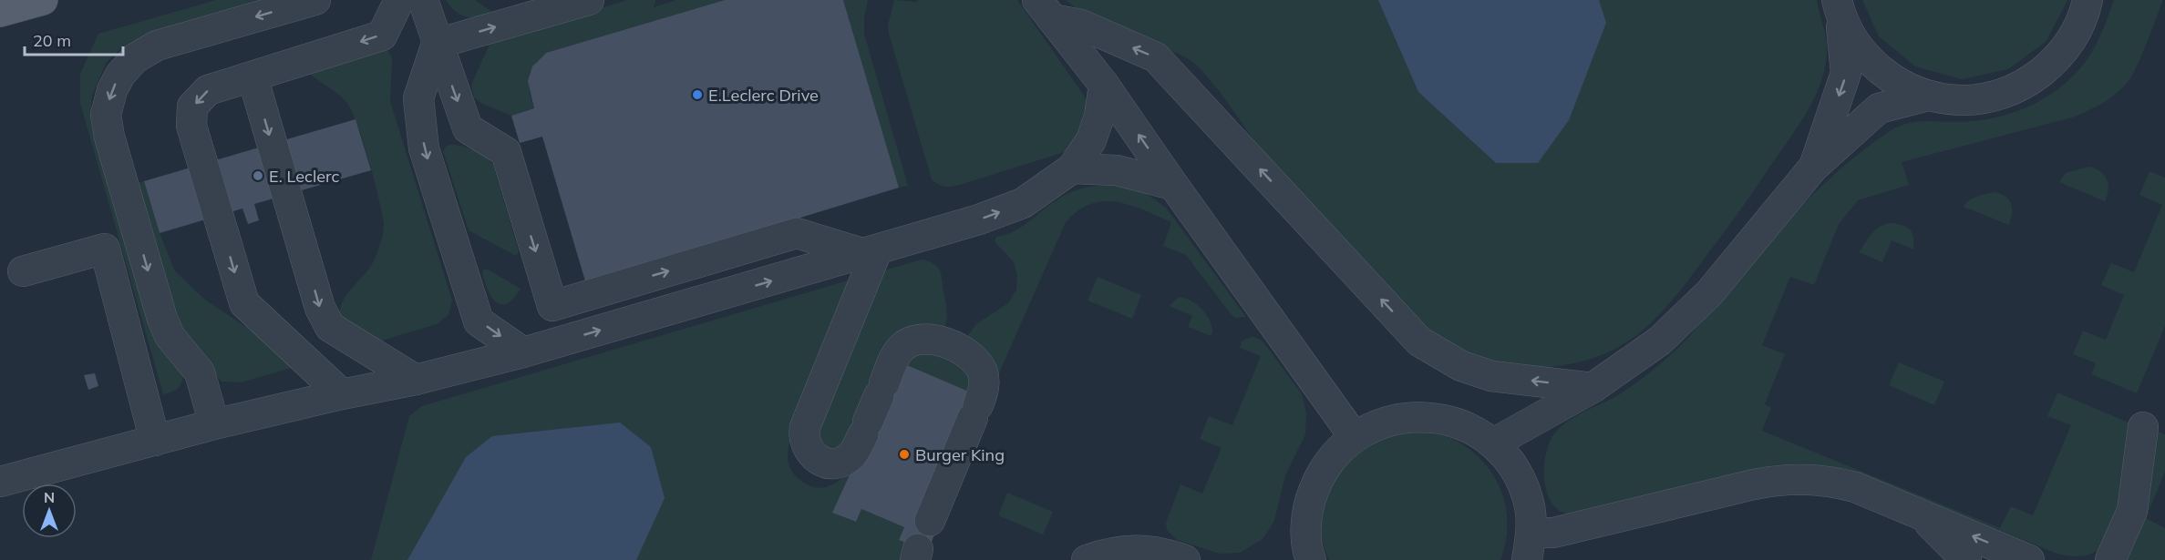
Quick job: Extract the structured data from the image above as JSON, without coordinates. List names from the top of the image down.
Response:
{
  "places": ["E.Leclerc Drive", "E. Leclerc", "Burger King"],
  "scale_bar": "20 m",
  "north": "top"
}
